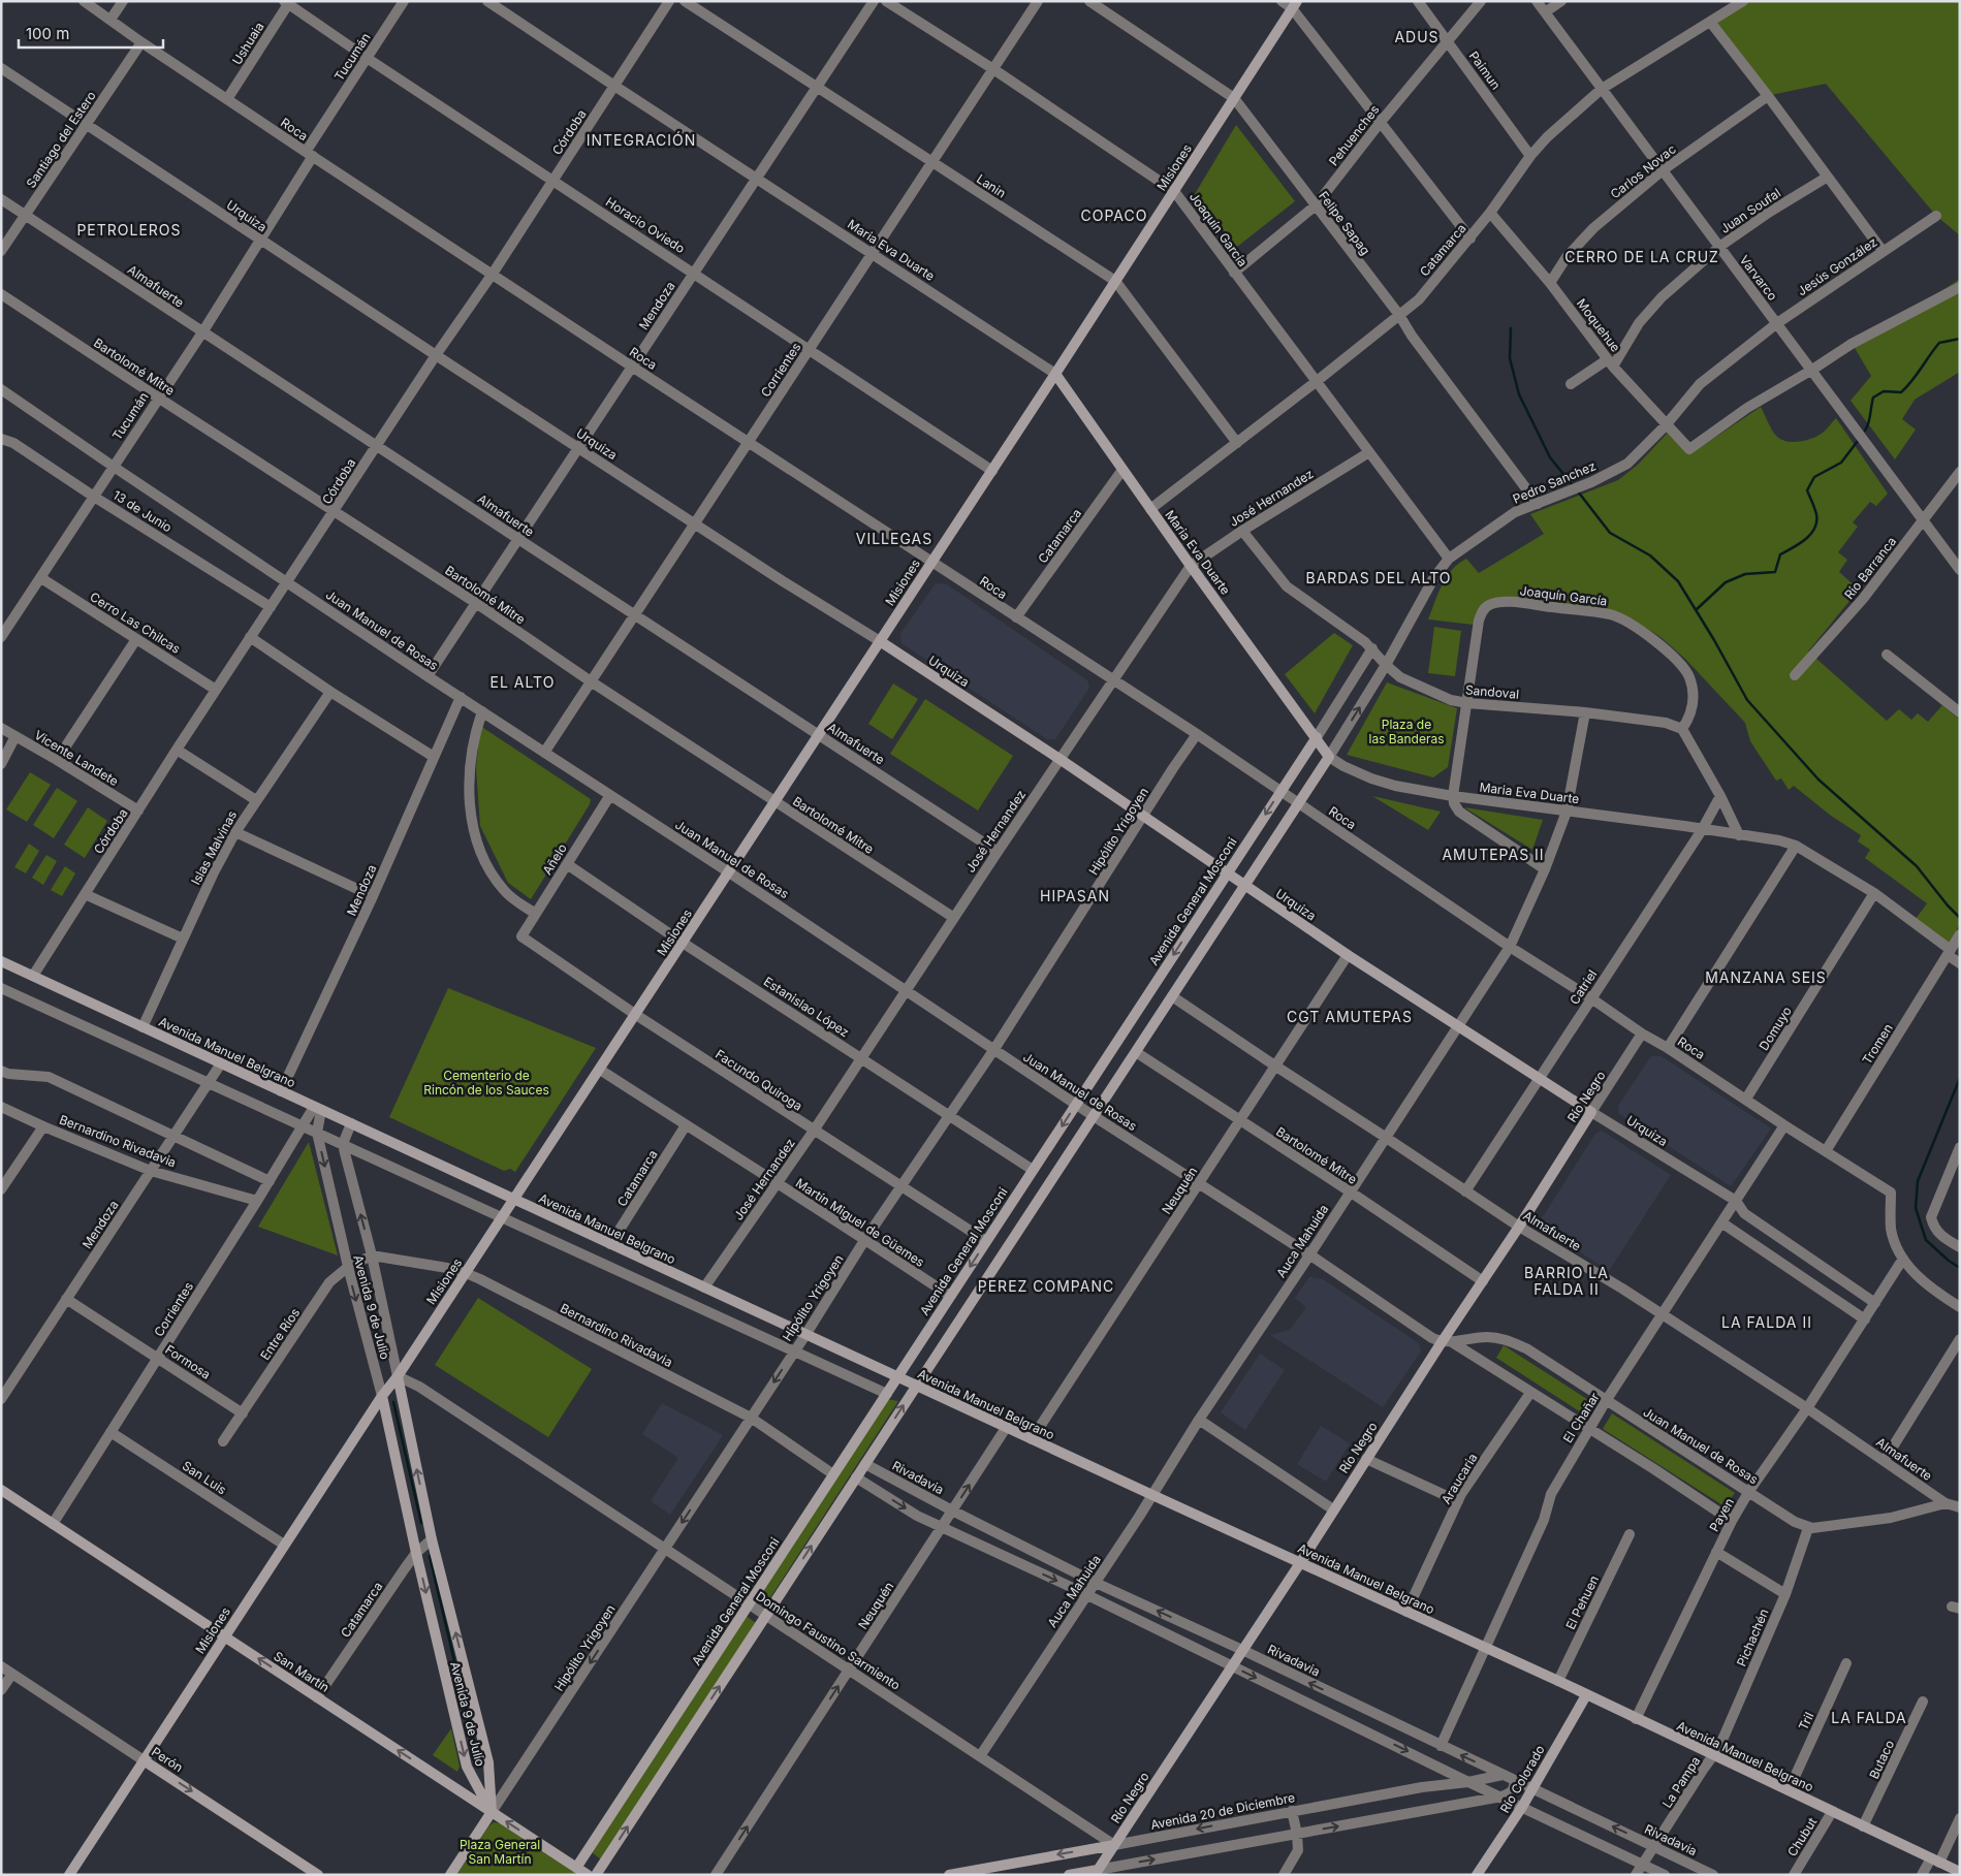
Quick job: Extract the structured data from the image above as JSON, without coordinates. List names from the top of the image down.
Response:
{
  "streets": {
    "street": [
      "Ushuaia",
      "Tucumán",
      "Paimun",
      "Roca",
      "Córdoba",
      "Pehuenches",
      "Santiago del Estero",
      "Misiones",
      "Carlos Novac",
      "Lanin",
      "Juan Soufal",
      "Urquiza",
      "Felipe Sapag",
      "Horacio Oviedo",
      "Joaquín García",
      "Maria Eva Duarte",
      "Catamarca",
      "Jesús González",
      "Varvarco",
      "Almafuerte",
      "Mendoza",
      "Moquehue",
      "Bartolomé Mitre",
      "Corrientes",
      "Pedro Sanchez",
      "José Hernandez",
      "13 de Junio",
      "Rio Barranca",
      "Cerro Las Chilcas",
      "Juan Manuel de Rosas",
      "Sandoval",
      "Vicente Landete",
      "Hipólito Yrigoyen",
      "Islas Malvinas",
      "Añelo",
      "Avenida General Mosconi",
      "Catriel",
      "Estanislao López",
      "Domuyo",
      "Tromen",
      "Avenida Manuel Belgrano",
      "Facundo Quiroga",
      "Río Negro",
      "Bernardino Rivadavia",
      "Neuquén",
      "Martín Miguel de Güemes",
      "Auca Mahuida",
      "Avenida 9 de Julio",
      "Entre Ríos",
      "Formosa",
      "El Chañar",
      "San Luis",
      "Rivadavia",
      "Araucaria",
      "Payen",
      "El Pehuen",
      "Pichachén",
      "Domingo Faustino Sarmiento",
      "San Martín",
      "Tril",
      "Perón",
      "Butaco",
      "Río Colorado",
      "La Pampa",
      "Avenida 20 de Diciembre",
      "Chubut"
    ]
  },
  "crossings": [
    ["Ushuaia", "Roca"],
    ["Ushuaia", "Horacio Oviedo"],
    ["Tucumán", "Roca"],
    ["Tucumán", "Urquiza"],
    ["Tucumán", "Horacio Oviedo"],
    ["Tucumán", "Almafuerte"],
    ["Tucumán", "Bartolomé Mitre"],
    ["Tucumán", "13 de Junio"],
    ["Tucumán", "Cerro Las Chilcas"],
    ["Tucumán", "Juan Manuel de Rosas"],
    ["Paimun", "Pehuenches"],
    ["Paimun", "Catamarca"],
    ["Roca", "Córdoba"],
    ["Roca", "Santiago del Estero"],
    ["Roca", "Misiones"],
    ["Roca", "Catamarca"],
    ["Roca", "Mendoza"],
    ["Roca", "Corrientes"],
    ["Roca", "José Hernandez"],
    ["Roca", "Hipólito Yrigoyen"],
    ["Roca", "Avenida General Mosconi"],
    ["Roca", "Catriel"],
    ["Roca", "Domuyo"],
    ["Roca", "Tromen"],
    ["Roca", "Río Negro"],
    ["Roca", "Auca Mahuida"],
    ["Roca", "El Chañar"],
    ["Roca", "Payen"],
    ["Córdoba", "Urquiza"],
    ["Córdoba", "Horacio Oviedo"],
    ["Córdoba", "Maria Eva Duarte"],
    ["Córdoba", "Almafuerte"],
    ["Córdoba", "Bartolomé Mitre"],
    ["Córdoba", "13 de Junio"],
    ["Córdoba", "Cerro Las Chilcas"],
    ["Córdoba", "Juan Manuel de Rosas"],
    ["Córdoba", "Vicente Landete"],
    ["Córdoba", "Avenida Manuel Belgrano"],
    ["Pehuenches", "Felipe Sapag"],
    ["Pehuenches", "Joaquín García"],
    ["Santiago del Estero", "Urquiza"],
    ["Santiago del Estero", "Almafuerte"],
    ["Misiones", "Lanin"],
    ["Misiones", "Urquiza"],
    ["Misiones", "Felipe Sapag"],
    ["Misiones", "Horacio Oviedo"],
    ["Misiones", "Joaquín García"],
    ["Misiones", "Maria Eva Duarte"],
    ["Misiones", "Almafuerte"],
    ["Misiones", "Bartolomé Mitre"],
    ["Misiones", "Juan Manuel de Rosas"],
    ["Misiones", "Estanislao López"],
    ["Misiones", "Avenida Manuel Belgrano"],
    ["Misiones", "Facundo Quiroga"],
    ["Misiones", "Bernardino Rivadavia"],
    ["Misiones", "Martín Miguel de Güemes"],
    ["Misiones", "Avenida 9 de Julio"],
    ["Misiones", "San Luis"],
    ["Misiones", "Domingo Faustino Sarmiento"],
    ["Misiones", "San Martín"],
    ["Misiones", "Perón"],
    ["Carlos Novac", "Varvarco"],
    ["Carlos Novac", "Moquehue"],
    ["Lanin", "Catamarca"],
    ["Lanin", "Mendoza"],
    ["Lanin", "Corrientes"],
    ["Juan Soufal", "Varvarco"],
    ["Juan Soufal", "Moquehue"],
    ["Urquiza", "Mendoza"],
    ["Urquiza", "Corrientes"],
    ["Urquiza", "José Hernandez"],
    ["Urquiza", "Hipólito Yrigoyen"],
    ["Urquiza", "Avenida General Mosconi"],
    ["Urquiza", "Catriel"],
    ["Urquiza", "Río Negro"],
    ["Urquiza", "Neuquén"],
    ["Urquiza", "Auca Mahuida"],
    ["Urquiza", "El Chañar"],
    ["Urquiza", "Payen"],
    ["Felipe Sapag", "Catamarca"],
    ["Felipe Sapag", "Pedro Sanchez"],
    ["Horacio Oviedo", "Mendoza"],
    ["Horacio Oviedo", "Corrientes"],
    ["Joaquín García", "Catamarca"],
    ["Joaquín García", "Corrientes"],
    ["Joaquín García", "Pedro Sanchez"],
    ["Joaquín García", "José Hernandez"],
    ["Joaquín García", "Sandoval"],
    ["Maria Eva Duarte", "Catamarca"],
    ["Maria Eva Duarte", "Mendoza"],
    ["Maria Eva Duarte", "Corrientes"],
    ["Maria Eva Duarte", "José Hernandez"],
    ["Maria Eva Duarte", "Avenida General Mosconi"],
    ["Maria Eva Duarte", "Catriel"],
    ["Maria Eva Duarte", "Domuyo"],
    ["Maria Eva Duarte", "Tromen"],
    ["Maria Eva Duarte", "Auca Mahuida"],
    ["Catamarca", "Varvarco"],
    ["Catamarca", "Moquehue"],
    ["Catamarca", "Avenida Manuel Belgrano"],
    ["Catamarca", "Martín Miguel de Güemes"],
    ["Catamarca", "Avenida 9 de Julio"],
    ["Catamarca", "San Martín"],
    ["Jesús González", "Varvarco"],
    ["Jesús González", "Moquehue"],
    ["Jesús González", "Pedro Sanchez"],
    ["Varvarco", "Moquehue"],
    ["Varvarco", "Rio Barranca"],
    ["Almafuerte", "Mendoza"],
    ["Almafuerte", "Corrientes"],
    ["Almafuerte", "José Hernandez"],
    ["Almafuerte", "Catriel"],
    ["Almafuerte", "Río Negro"],
    ["Almafuerte", "Neuquén"],
    ["Almafuerte", "Auca Mahuida"],
    ["Almafuerte", "El Chañar"],
    ["Almafuerte", "Payen"],
    ["Mendoza", "Bartolomé Mitre"],
    ["Mendoza", "Juan Manuel de Rosas"],
    ["Mendoza", "Avenida Manuel Belgrano"],
    ["Mendoza", "Bernardino Rivadavia"],
    ["Mendoza", "Formosa"],
    ["Moquehue", "Pedro Sanchez"],
    ["Bartolomé Mitre", "Corrientes"],
    ["Bartolomé Mitre", "José Hernandez"],
    ["Bartolomé Mitre", "Río Negro"],
    ["Bartolomé Mitre", "Neuquén"],
    ["Bartolomé Mitre", "Auca Mahuida"],
    ["Corrientes", "Juan Manuel de Rosas"],
    ["Corrientes", "Avenida Manuel Belgrano"],
    ["Corrientes", "Bernardino Rivadavia"],
    ["Corrientes", "Avenida 9 de Julio"],
    ["Corrientes", "Formosa"],
    ["Corrientes", "San Luis"],
    ["Corrientes", "San Martín"],
    ["Pedro Sanchez", "Sandoval"],
    ["José Hernandez", "Juan Manuel de Rosas"],
    ["José Hernandez", "Sandoval"],
    ["José Hernandez", "Estanislao López"],
    ["José Hernandez", "Avenida Manuel Belgrano"],
    ["José Hernandez", "Facundo Quiroga"],
    ["José Hernandez", "Martín Miguel de Güemes"],
    ["Juan Manuel de Rosas", "Hipólito Yrigoyen"],
    ["Juan Manuel de Rosas", "Añelo"],
    ["Juan Manuel de Rosas", "Avenida General Mosconi"],
    ["Juan Manuel de Rosas", "Río Negro"],
    ["Juan Manuel de Rosas", "Neuquén"],
    ["Juan Manuel de Rosas", "Auca Mahuida"],
    ["Juan Manuel de Rosas", "El Chañar"],
    ["Juan Manuel de Rosas", "Araucaria"],
    ["Juan Manuel de Rosas", "Payen"],
    ["Juan Manuel de Rosas", "Pichachén"],
    ["Sandoval", "Avenida General Mosconi"],
    ["Sandoval", "Auca Mahuida"],
    ["Hipólito Yrigoyen", "Estanislao López"],
    ["Hipólito Yrigoyen", "Avenida Manuel Belgrano"],
    ["Hipólito Yrigoyen", "Facundo Quiroga"],
    ["Hipólito Yrigoyen", "Bernardino Rivadavia"],
    ["Hipólito Yrigoyen", "Martín Miguel de Güemes"],
    ["Hipólito Yrigoyen", "Avenida 9 de Julio"],
    ["Hipólito Yrigoyen", "Domingo Faustino Sarmiento"],
    ["Hipólito Yrigoyen", "San Martín"],
    ["Islas Malvinas", "Avenida Manuel Belgrano"],
    ["Añelo", "Estanislao López"],
    ["Añelo", "Facundo Quiroga"],
    ["Avenida General Mosconi", "Estanislao López"],
    ["Avenida General Mosconi", "Avenida Manuel Belgrano"],
    ["Avenida General Mosconi", "Facundo Quiroga"],
    ["Avenida General Mosconi", "Bernardino Rivadavia"],
    ["Avenida General Mosconi", "Martín Miguel de Güemes"],
    ["Avenida General Mosconi", "Domingo Faustino Sarmiento"],
    ["Avenida General Mosconi", "San Martín"],
    ["Avenida Manuel Belgrano", "Río Negro"],
    ["Avenida Manuel Belgrano", "Neuquén"],
    ["Avenida Manuel Belgrano", "Auca Mahuida"],
    ["Avenida Manuel Belgrano", "Avenida 9 de Julio"],
    ["Avenida Manuel Belgrano", "El Chañar"],
    ["Avenida Manuel Belgrano", "Araucaria"],
    ["Avenida Manuel Belgrano", "Payen"],
    ["Avenida Manuel Belgrano", "El Pehuen"],
    ["Avenida Manuel Belgrano", "Pichachén"],
    ["Avenida Manuel Belgrano", "Tril"],
    ["Avenida Manuel Belgrano", "Butaco"],
    ["Avenida Manuel Belgrano", "Río Colorado"],
    ["Avenida Manuel Belgrano", "La Pampa"],
    ["Avenida Manuel Belgrano", "Chubut"],
    ["Río Negro", "Rivadavia"],
    ["Río Negro", "Domingo Faustino Sarmiento"],
    ["Río Negro", "Avenida 20 de Diciembre"],
    ["Bernardino Rivadavia", "Avenida 9 de Julio"],
    ["Bernardino Rivadavia", "Entre Ríos"],
    ["Neuquén", "Rivadavia"],
    ["Neuquén", "Domingo Faustino Sarmiento"],
    ["Auca Mahuida", "Rivadavia"],
    ["Auca Mahuida", "Domingo Faustino Sarmiento"],
    ["Avenida 9 de Julio", "Entre Ríos"],
    ["Avenida 9 de Julio", "Domingo Faustino Sarmiento"],
    ["Avenida 9 de Julio", "San Martín"],
    ["Entre Ríos", "Formosa"],
    ["El Chañar", "Rivadavia"],
    ["Rivadavia", "Río Colorado"],
    ["Rivadavia", "La Pampa"],
    ["Rivadavia", "Avenida 20 de Diciembre"],
    ["Pichachén", "La Pampa"],
    ["Domingo Faustino Sarmiento", "Avenida 20 de Diciembre"]
  ],
  "one_way": ["Hipólito Yrigoyen", "San Martín", "Perón"],
  "districts": [
    "ADUS",
    "INTEGRACIÓN",
    "COPACO",
    "PETROLEROS",
    "CERRO DE LA CRUZ",
    "VILLEGAS",
    "BARDAS DEL ALTO",
    "EL ALTO",
    "AMUTEPAS II",
    "HIPASAN",
    "MANZANA SEIS",
    "CGT AMUTEPAS",
    "BARRIO LA FALDA II",
    "PEREZ COMPANC",
    "LA FALDA II",
    "LA FALDA"
  ],
  "parks": ["Plaza de las Banderas", "Cementerio de Rincón de los Sauces", "Plaza General San Martín"],
  "scale_bar": "100 m"
}
